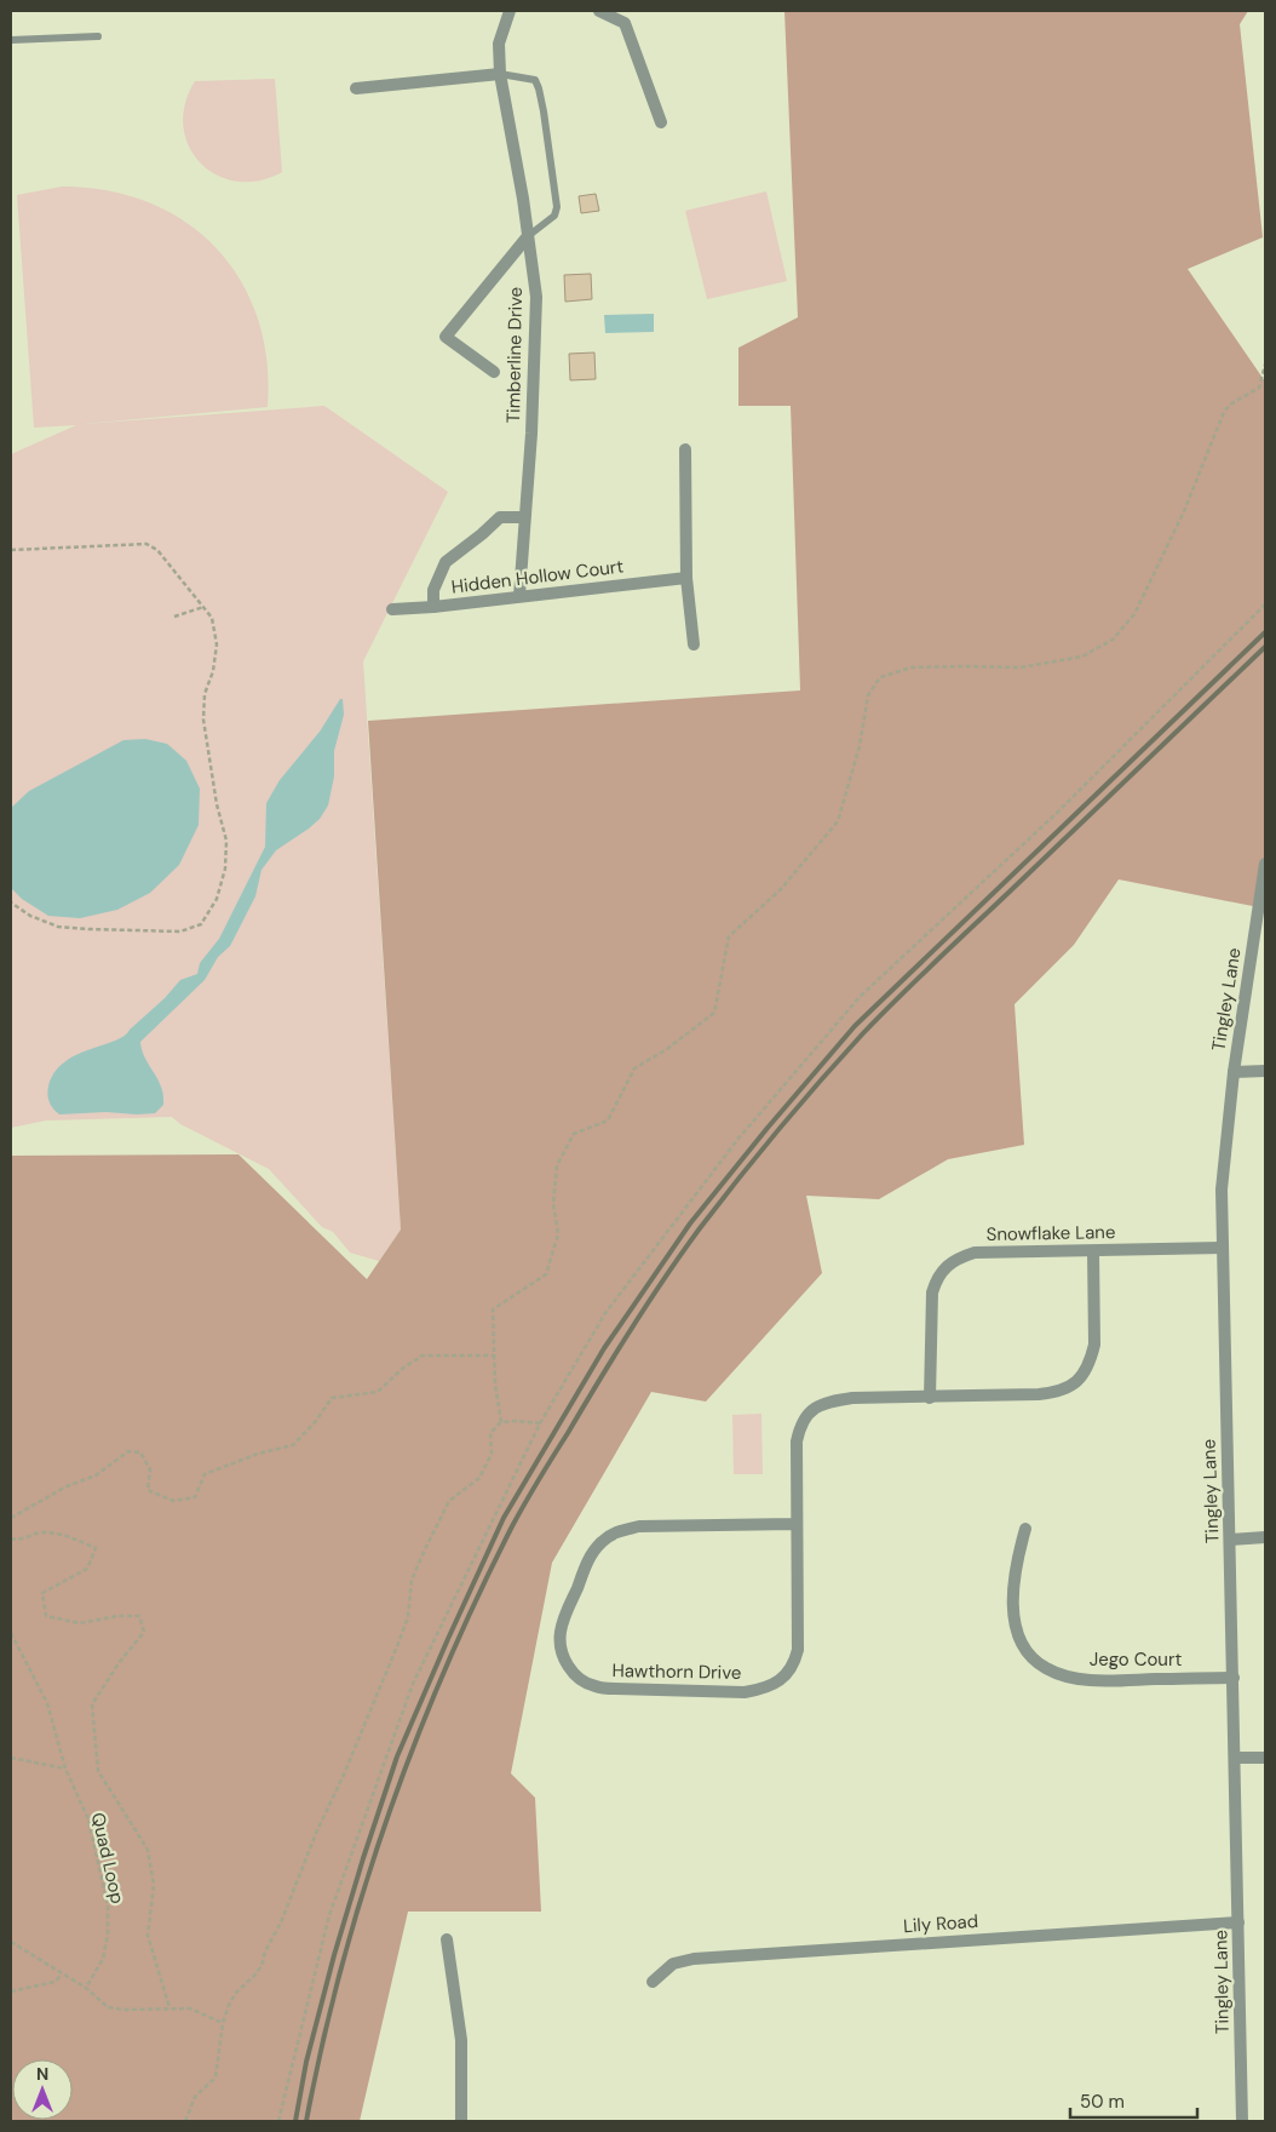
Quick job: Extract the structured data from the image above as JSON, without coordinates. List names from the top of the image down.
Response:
{
  "streets": {
    "street": [
      "Timberline Drive",
      "Hidden Hollow Court",
      "Tingley Lane",
      "Snowflake Lane",
      "Jego Court",
      "Hawthorn Drive",
      "Lily Road"
    ],
    "path": ["Quad Loop"]
  },
  "crossings": [
    ["Timberline Drive", "Hidden Hollow Court"],
    ["Tingley Lane", "Snowflake Lane"],
    ["Tingley Lane", "Jego Court"],
    ["Tingley Lane", "Lily Road"],
    ["Snowflake Lane", "Hawthorn Drive"]
  ],
  "scale_bar": "50 m",
  "north": "top"
}
